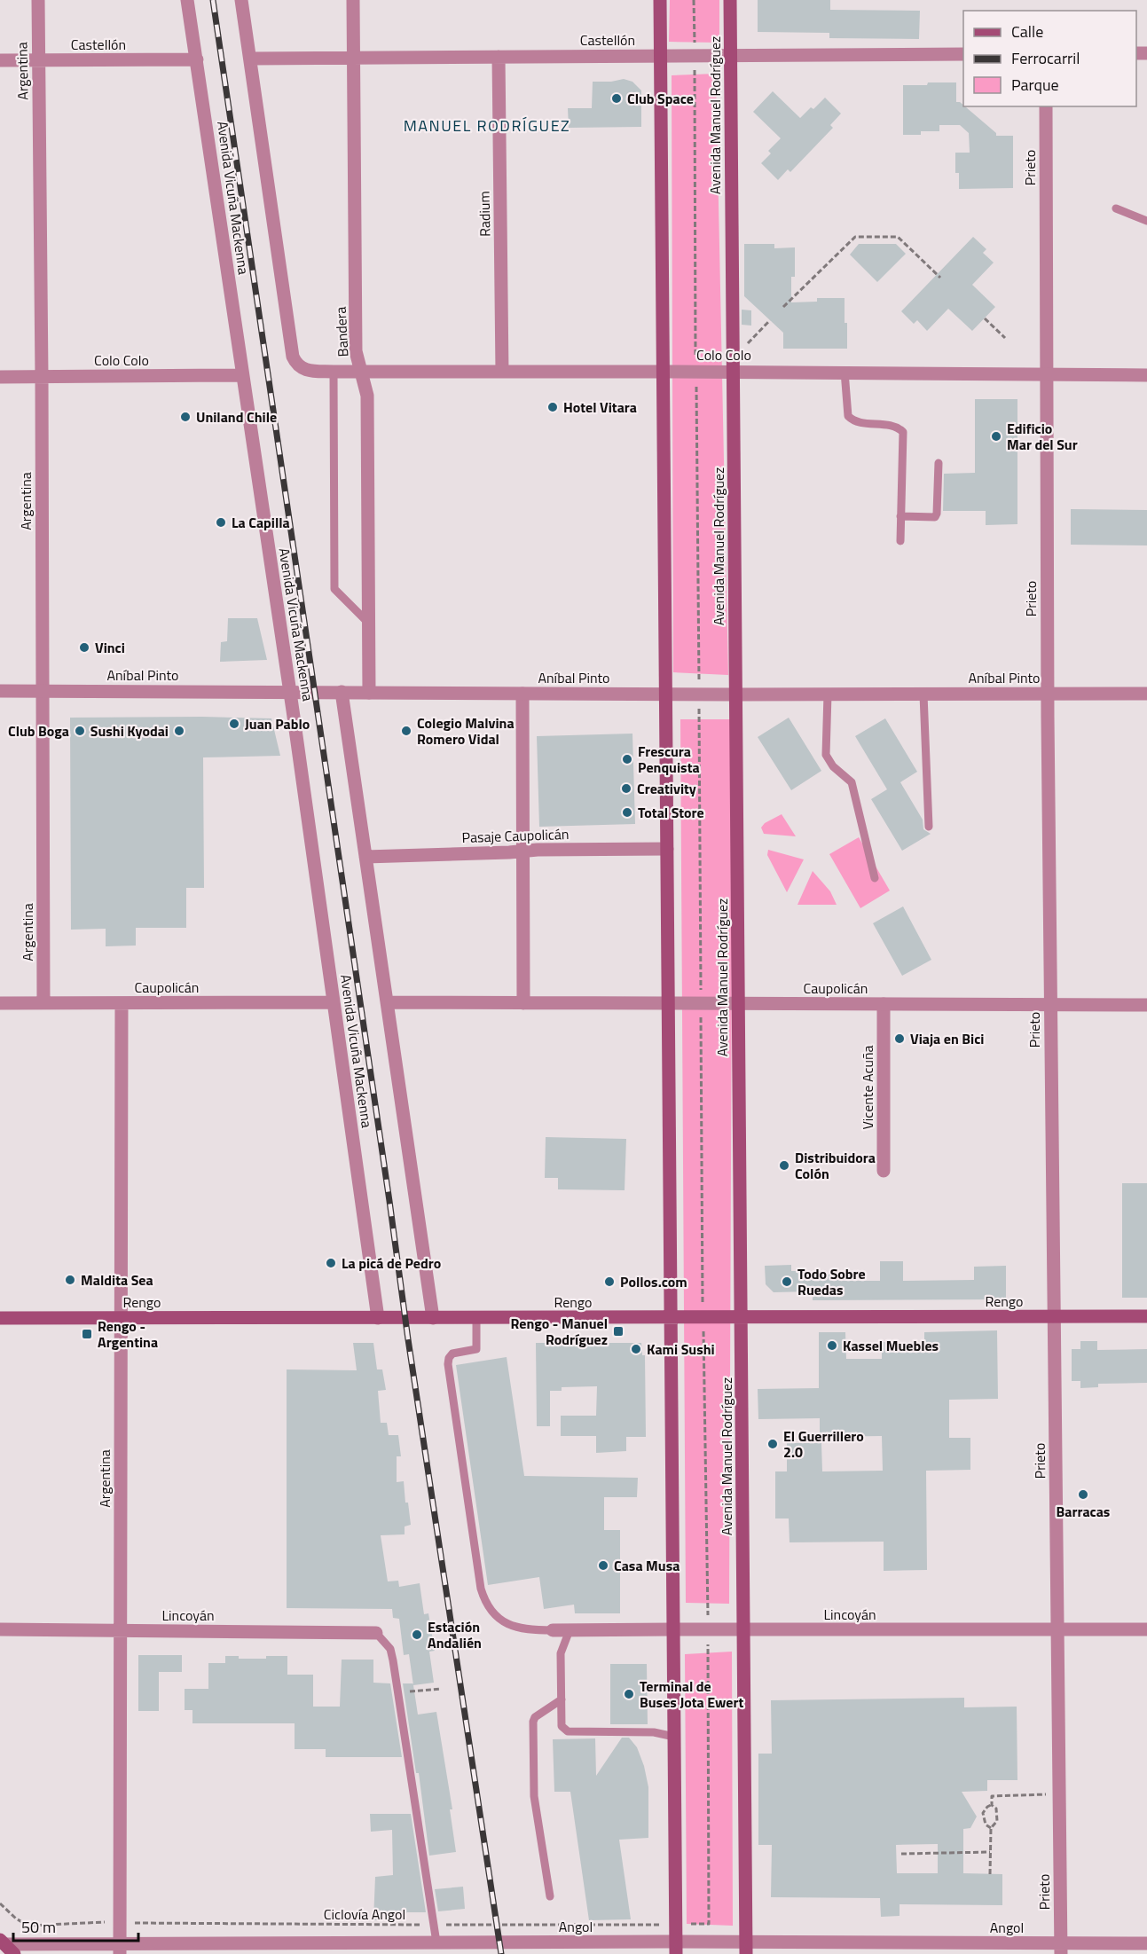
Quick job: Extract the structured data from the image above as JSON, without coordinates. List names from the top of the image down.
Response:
{
  "streets": {
    "main road": ["Avenida Manuel Rodríguez", "Rengo"],
    "street": [
      "Castellón",
      "Argentina",
      "Prieto",
      "Avenida Vicuña Mackenna",
      "Radium",
      "Bandera",
      "Colo Colo",
      "Aníbal Pinto",
      "Pasaje Caupolicán",
      "Caupolicán",
      "Vicente Acuña",
      "Lincoyán",
      "Angol"
    ],
    "path": ["Ciclovía Angol"]
  },
  "crossings": [
    ["Castellón", "Argentina"],
    ["Castellón", "Avenida Manuel Rodríguez"],
    ["Castellón", "Avenida Vicuña Mackenna"],
    ["Castellón", "Radium"],
    ["Castellón", "Bandera"],
    ["Castellón", "Colo Colo"],
    ["Argentina", "Colo Colo"],
    ["Argentina", "Aníbal Pinto"],
    ["Argentina", "Caupolicán"],
    ["Argentina", "Rengo"],
    ["Argentina", "Lincoyán"],
    ["Argentina", "Ciclovía Angol"],
    ["Argentina", "Angol"],
    ["Avenida Manuel Rodríguez", "Colo Colo"],
    ["Avenida Manuel Rodríguez", "Aníbal Pinto"],
    ["Avenida Manuel Rodríguez", "Caupolicán"],
    ["Avenida Manuel Rodríguez", "Rengo"],
    ["Avenida Manuel Rodríguez", "Lincoyán"],
    ["Avenida Manuel Rodríguez", "Angol"],
    ["Prieto", "Colo Colo"],
    ["Prieto", "Aníbal Pinto"],
    ["Prieto", "Caupolicán"],
    ["Prieto", "Rengo"],
    ["Prieto", "Lincoyán"],
    ["Prieto", "Angol"],
    ["Avenida Vicuña Mackenna", "Colo Colo"],
    ["Avenida Vicuña Mackenna", "Aníbal Pinto"],
    ["Avenida Vicuña Mackenna", "Caupolicán"],
    ["Avenida Vicuña Mackenna", "Rengo"],
    ["Radium", "Colo Colo"],
    ["Bandera", "Colo Colo"],
    ["Bandera", "Aníbal Pinto"],
    ["Caupolicán", "Vicente Acuña"]
  ],
  "districts": ["MANUEL RODRÍGUEZ"],
  "places": {
    "other": [
      "Club Space",
      "Hotel Vitara",
      "Uniland Chile",
      "Edificio Mar del Sur",
      "La Capilla",
      "Vinci",
      "Juan Pablo",
      "Club Boga",
      "Sushi Kyodai",
      "Colegio Malvina Romero Vidal",
      "Frescura Penquista",
      "Creativity",
      "Total Store",
      "Viaja en Bici",
      "Distribuidora Colón",
      "La picá de Pedro",
      "Maldita Sea",
      "Pollos.com",
      "Todo Sobre Ruedas",
      "Kassel Muebles",
      "Kami Sushi",
      "El Guerrillero 2.0",
      "Barracas",
      "Casa Musa",
      "Estación Andalién",
      "Terminal de Buses Jota Ewert"
    ],
    "transit": ["Rengo - Manuel Rodríguez", "Rengo - Argentina"]
  },
  "legend": ["Calle", "Ferrocarril", "Parque"],
  "scale_bar": "50 m"
}
